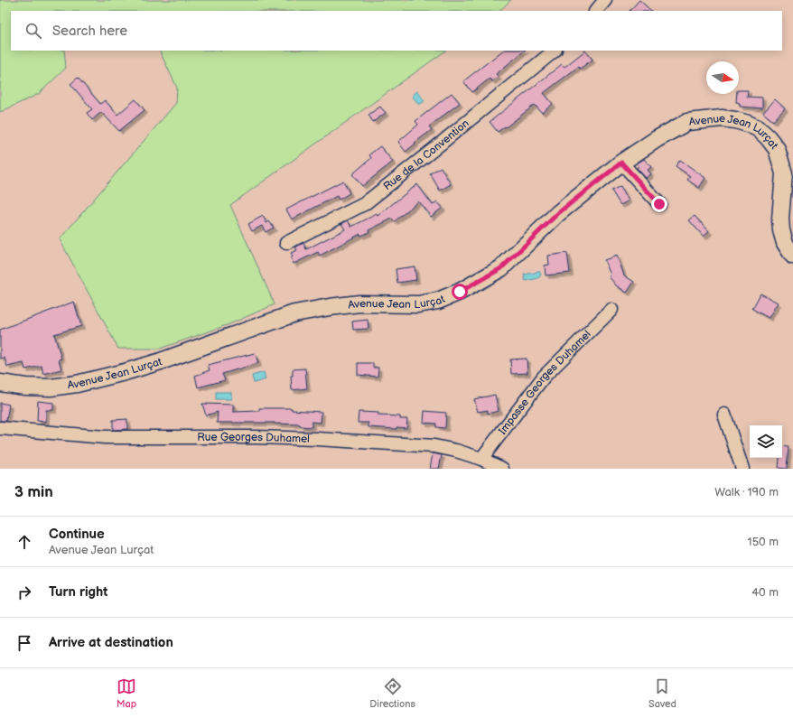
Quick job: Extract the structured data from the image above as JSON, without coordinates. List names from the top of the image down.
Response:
{
  "streets": {
    "main road": ["Avenue Jean Lurçat"],
    "street": ["Rue de la Convention", "Impasse Georges Duhamel", "Rue Georges Duhamel"]
  },
  "crossings": [
    ["Impasse Georges Duhamel", "Rue Georges Duhamel"]
  ],
  "north": "right",
  "page": {
    "search": "Search here",
    "heading": ["3 min", "Walk · 190 m"],
    "list": [
      ["Continue", "Avenue Jean Lurçat", "150 m"],
      ["Turn right", "40 m"],
      "Arrive at destination"
    ],
    "nav": ["Map", "Directions", "Saved"]
  }
}
